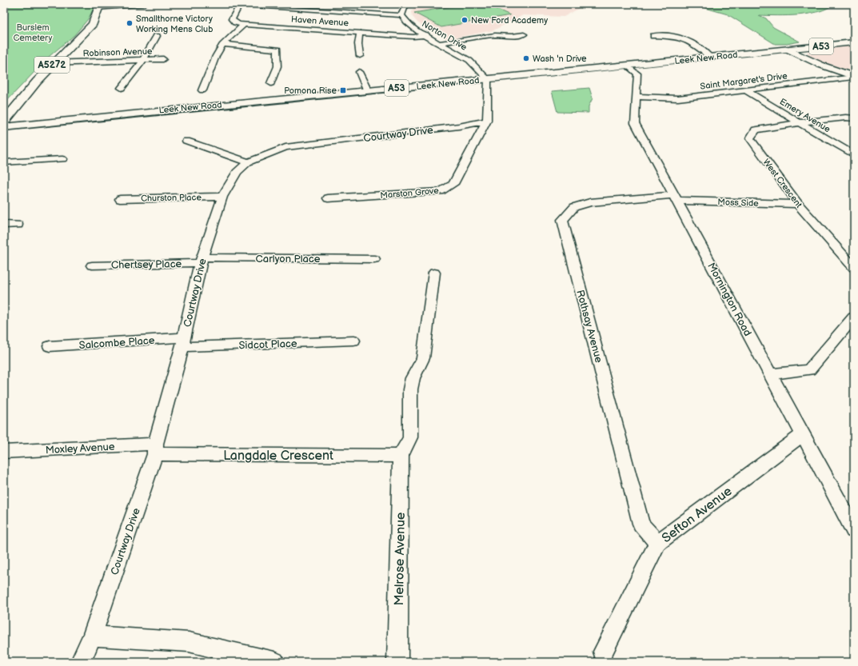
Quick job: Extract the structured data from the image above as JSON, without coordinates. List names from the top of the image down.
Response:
{
  "streets": {
    "main road": ["A53", "Leek New Road", "A5272"],
    "street": [
      "Haven Avenue",
      "Norton Drive",
      "Robinson Avenue",
      "Saint Margaret's Drive",
      "Emery Avenue",
      "Courtway Drive",
      "West Crescent",
      "Marston Grove",
      "Churston Place",
      "Moss Side",
      "Carlyon Place",
      "Chertsey Place",
      "Mornington Road",
      "Rothsay Avenue",
      "Salcombe Place",
      "Sidcot Place",
      "Moxley Avenue",
      "Langdale Crescent",
      "Sefton Avenue",
      "Melrose Avenue"
    ]
  },
  "crossings": [
    ["Haven Avenue", "Norton Drive"],
    ["Norton Drive", "Leek New Road"],
    ["Norton Drive", "Marston Grove"],
    ["Robinson Avenue", "A5272"],
    ["Leek New Road", "Marston Grove"],
    ["Leek New Road", "Mornington Road"],
    ["Saint Margaret's Drive", "Emery Avenue"],
    ["Saint Margaret's Drive", "Mornington Road"],
    ["Emery Avenue", "West Crescent"],
    ["Courtway Drive", "Marston Grove"],
    ["Courtway Drive", "Churston Place"],
    ["Courtway Drive", "Carlyon Place"],
    ["Courtway Drive", "Chertsey Place"],
    ["Courtway Drive", "Salcombe Place"],
    ["Courtway Drive", "Sidcot Place"],
    ["Courtway Drive", "Moxley Avenue"],
    ["Courtway Drive", "Langdale Crescent"],
    ["West Crescent", "Moss Side"],
    ["Moss Side", "Mornington Road"],
    ["Moss Side", "Rothsay Avenue"],
    ["Carlyon Place", "Chertsey Place"],
    ["Mornington Road", "Rothsay Avenue"],
    ["Mornington Road", "Sefton Avenue"],
    ["Rothsay Avenue", "Sefton Avenue"],
    ["Salcombe Place", "Sidcot Place"],
    ["Moxley Avenue", "Langdale Crescent"],
    ["Langdale Crescent", "Melrose Avenue"]
  ],
  "parks": ["Burslem Cemetery"],
  "places": {
    "other": ["New Ford Academy", "Smallthorne Victory Working Mens Club", "Wash 'n Drive"],
    "transit": ["Pomona Rise"]
  }
}
